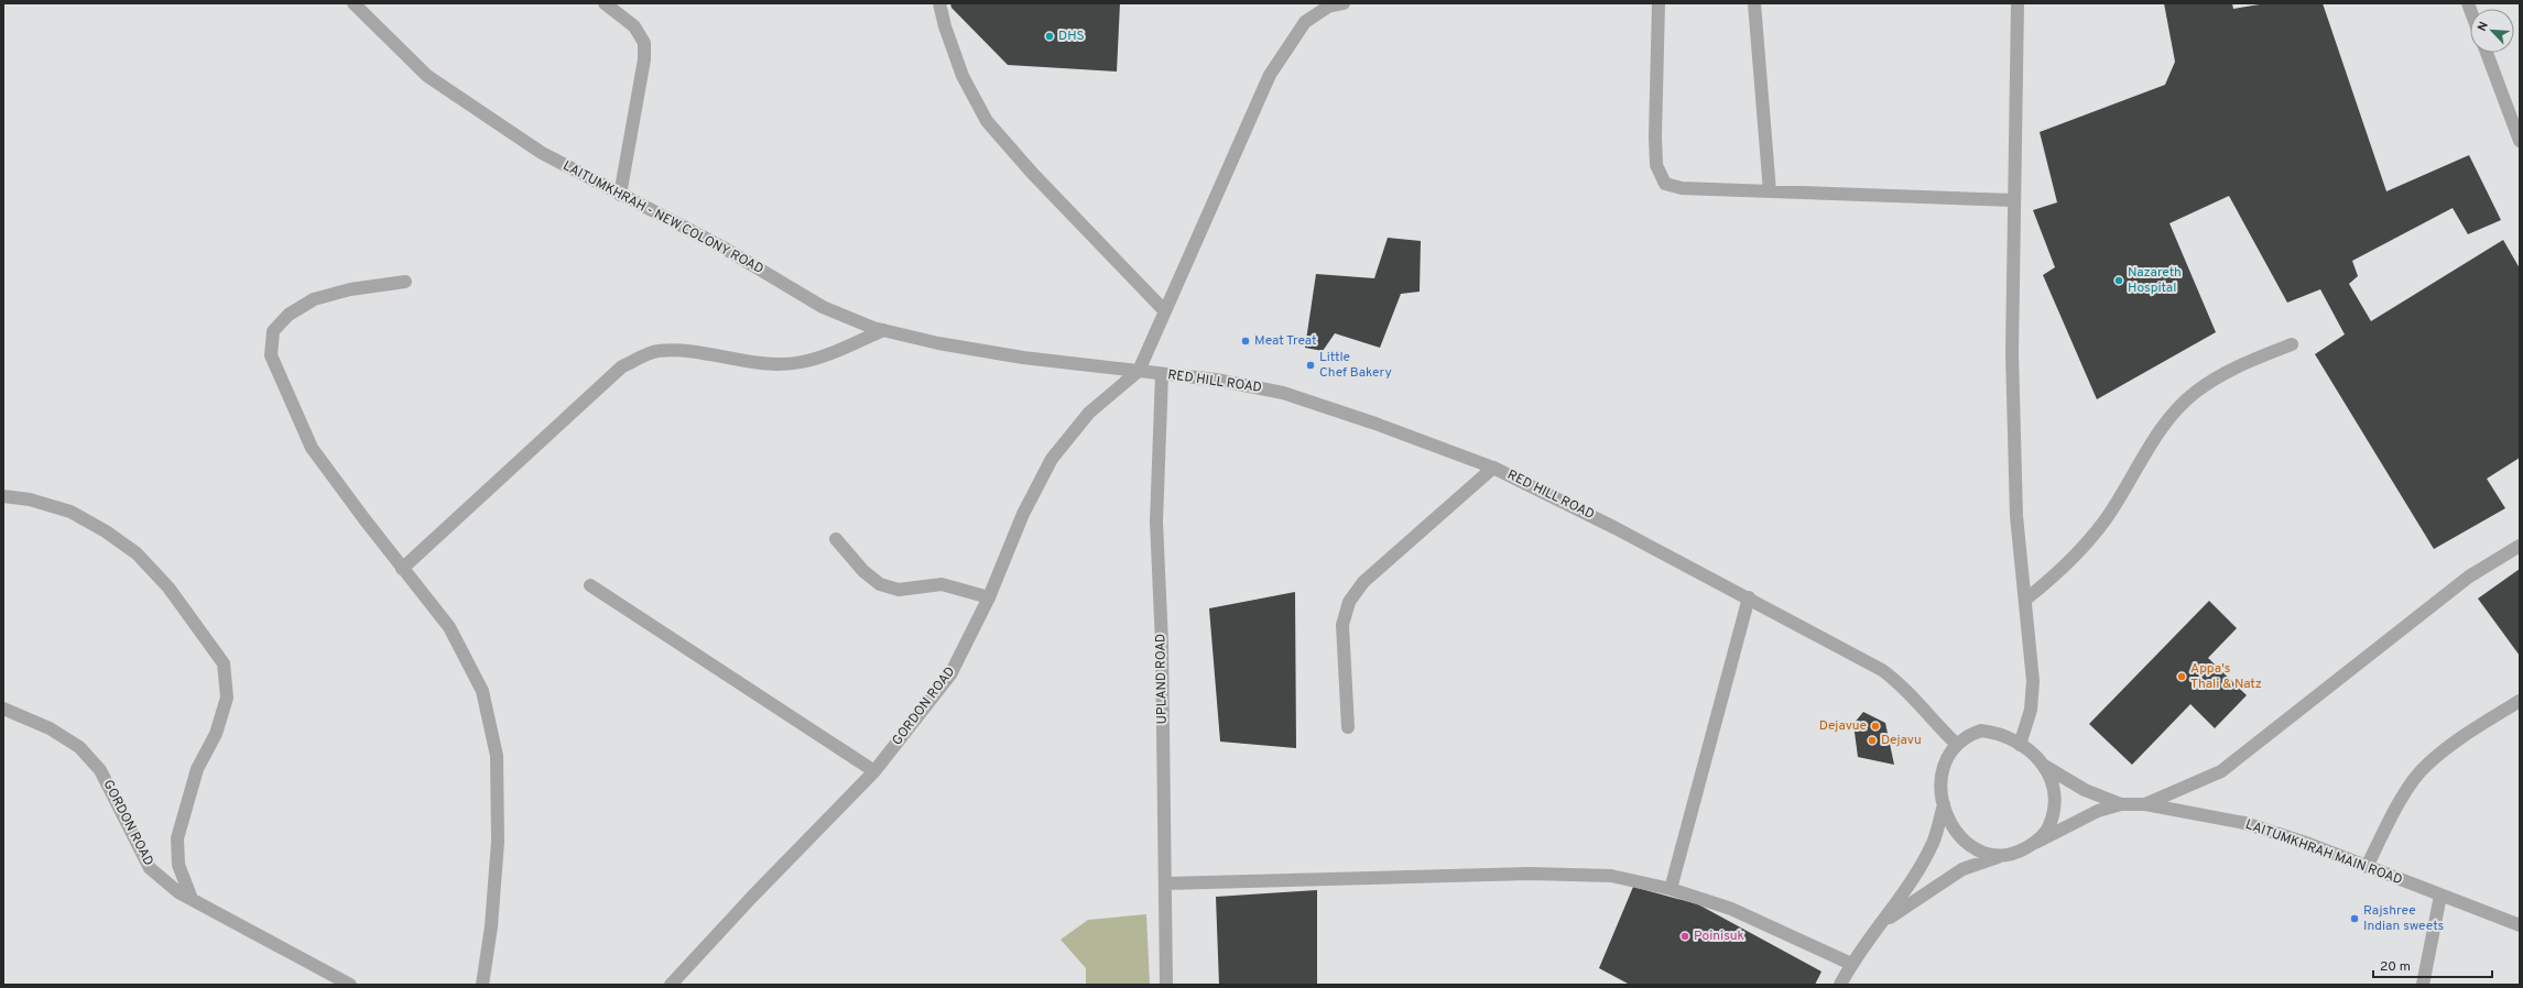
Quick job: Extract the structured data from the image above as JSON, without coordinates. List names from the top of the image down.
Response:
{
  "streets": {
    "street": [
      "LAITUMKHRAH - NEW COLONY ROAD",
      "RED HILL ROAD",
      "UPLAND ROAD",
      "GORDON ROAD",
      "LAITUMKHRAH MAIN ROAD"
    ]
  },
  "crossings": [
    ["LAITUMKHRAH - NEW COLONY ROAD", "RED HILL ROAD"],
    ["RED HILL ROAD", "UPLAND ROAD"],
    ["RED HILL ROAD", "GORDON ROAD"]
  ],
  "places": [
    "DHS",
    "Nazareth Hospital",
    "Meat Treat",
    "Little Chef Bakery",
    "Appa's Thali & Natz",
    "Dejavue",
    "Dejavu",
    "Rajshree Indian sweets",
    "Poinisuk"
  ],
  "scale_bar": "20 m",
  "north": "top left"
}
